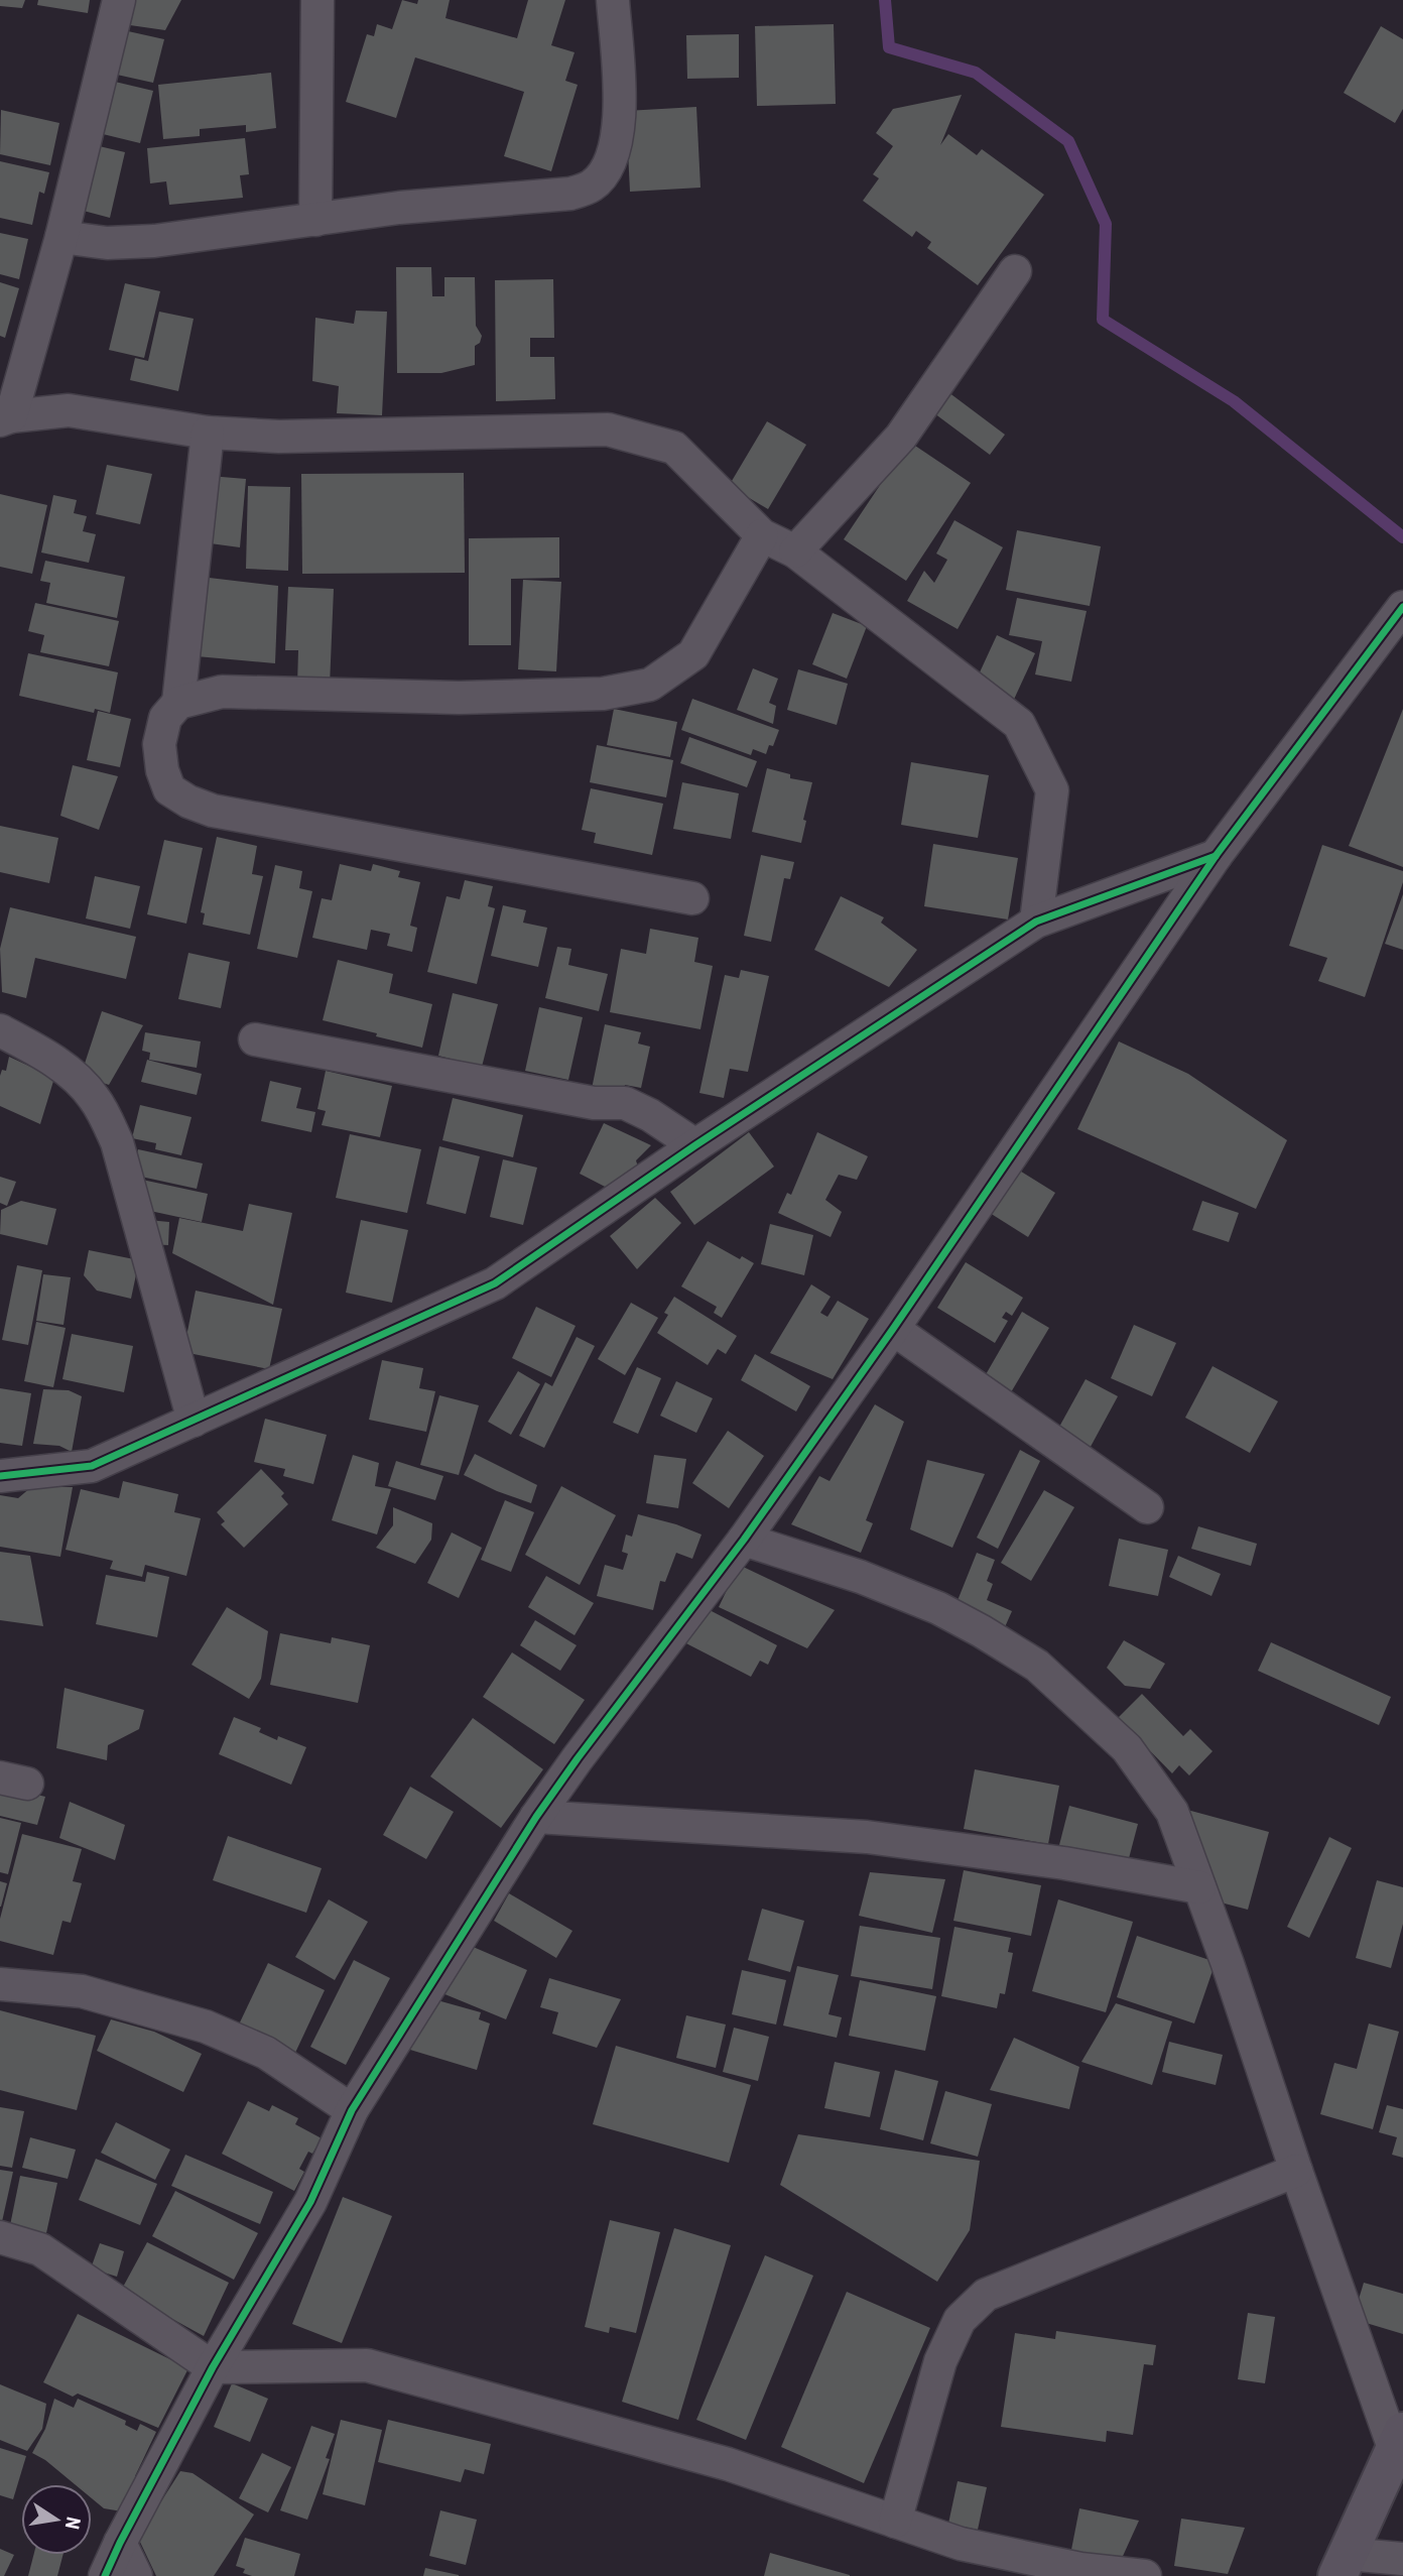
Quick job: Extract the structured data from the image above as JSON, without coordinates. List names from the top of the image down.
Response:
{
  "north": "right"
}
